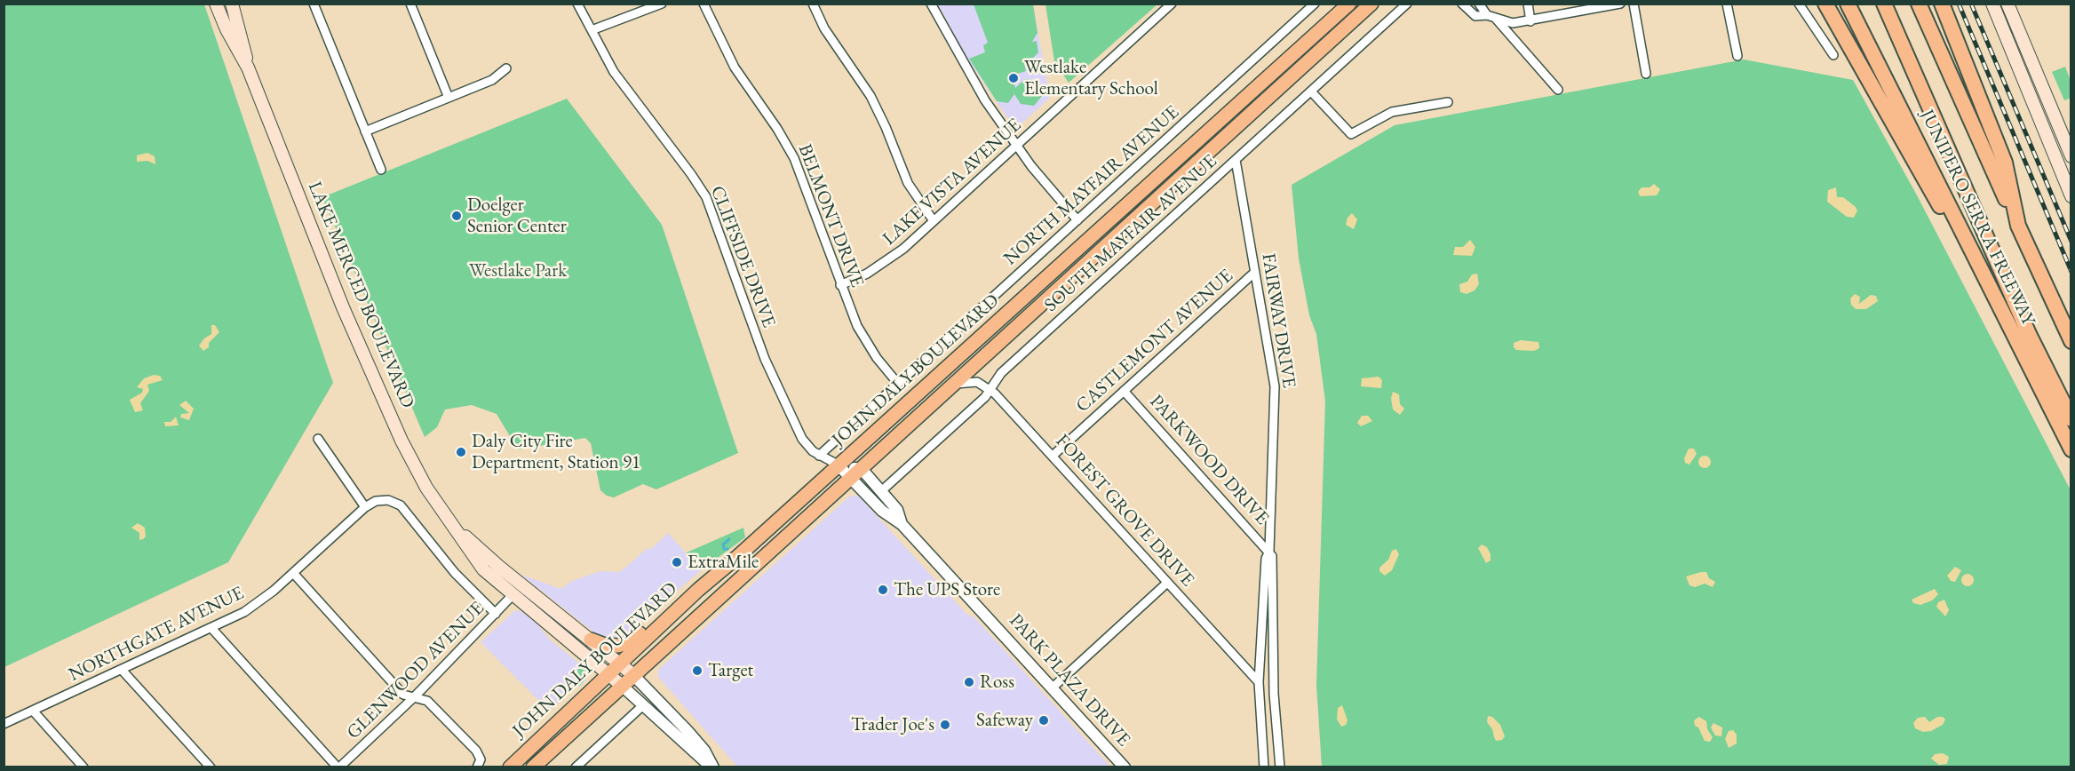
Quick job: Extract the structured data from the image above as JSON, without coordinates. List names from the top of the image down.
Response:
{
  "streets": {
    "highway": ["JUNIPERO SERRA FREEWAY"],
    "main road": ["LAKE MERCED BOULEVARD", "JOHN DALY BOULEVARD"],
    "street": [
      "LAKE VISTA AVENUE",
      "NORTH MAYFAIR AVENUE",
      "BELMONT DRIVE",
      "SOUTH MAYFAIR AVENUE",
      "CLIFFSIDE DRIVE",
      "FAIRWAY DRIVE",
      "CASTLEMONT AVENUE",
      "PARKWOOD DRIVE",
      "FOREST GROVE DRIVE",
      "NORTHGATE AVENUE",
      "GLENWOOD AVENUE",
      "PARK PLAZA DRIVE"
    ]
  },
  "crossings": [
    ["LAKE VISTA AVENUE", "BELMONT DRIVE"],
    ["NORTH MAYFAIR AVENUE", "BELMONT DRIVE"],
    ["NORTH MAYFAIR AVENUE", "CLIFFSIDE DRIVE"],
    ["SOUTH MAYFAIR AVENUE", "FAIRWAY DRIVE"],
    ["SOUTH MAYFAIR AVENUE", "FOREST GROVE DRIVE"],
    ["SOUTH MAYFAIR AVENUE", "PARK PLAZA DRIVE"],
    ["CLIFFSIDE DRIVE", "JOHN DALY BOULEVARD"],
    ["CLIFFSIDE DRIVE", "PARK PLAZA DRIVE"],
    ["LAKE MERCED BOULEVARD", "JOHN DALY BOULEVARD"],
    ["LAKE MERCED BOULEVARD", "GLENWOOD AVENUE"],
    ["FAIRWAY DRIVE", "CASTLEMONT AVENUE"],
    ["FAIRWAY DRIVE", "PARKWOOD DRIVE"],
    ["FAIRWAY DRIVE", "FOREST GROVE DRIVE"],
    ["CASTLEMONT AVENUE", "PARKWOOD DRIVE"],
    ["CASTLEMONT AVENUE", "FOREST GROVE DRIVE"],
    ["JOHN DALY BOULEVARD", "PARK PLAZA DRIVE"],
    ["NORTHGATE AVENUE", "GLENWOOD AVENUE"]
  ],
  "parks": ["Westlake Park"],
  "places": [
    "Westlake Elementary School",
    "Doelger Senior Center",
    "Daly City Fire Department, Station 91",
    "ExtraMile",
    "The UPS Store",
    "Target",
    "Ross",
    "Safeway",
    "Trader Joe's"
  ]
}
